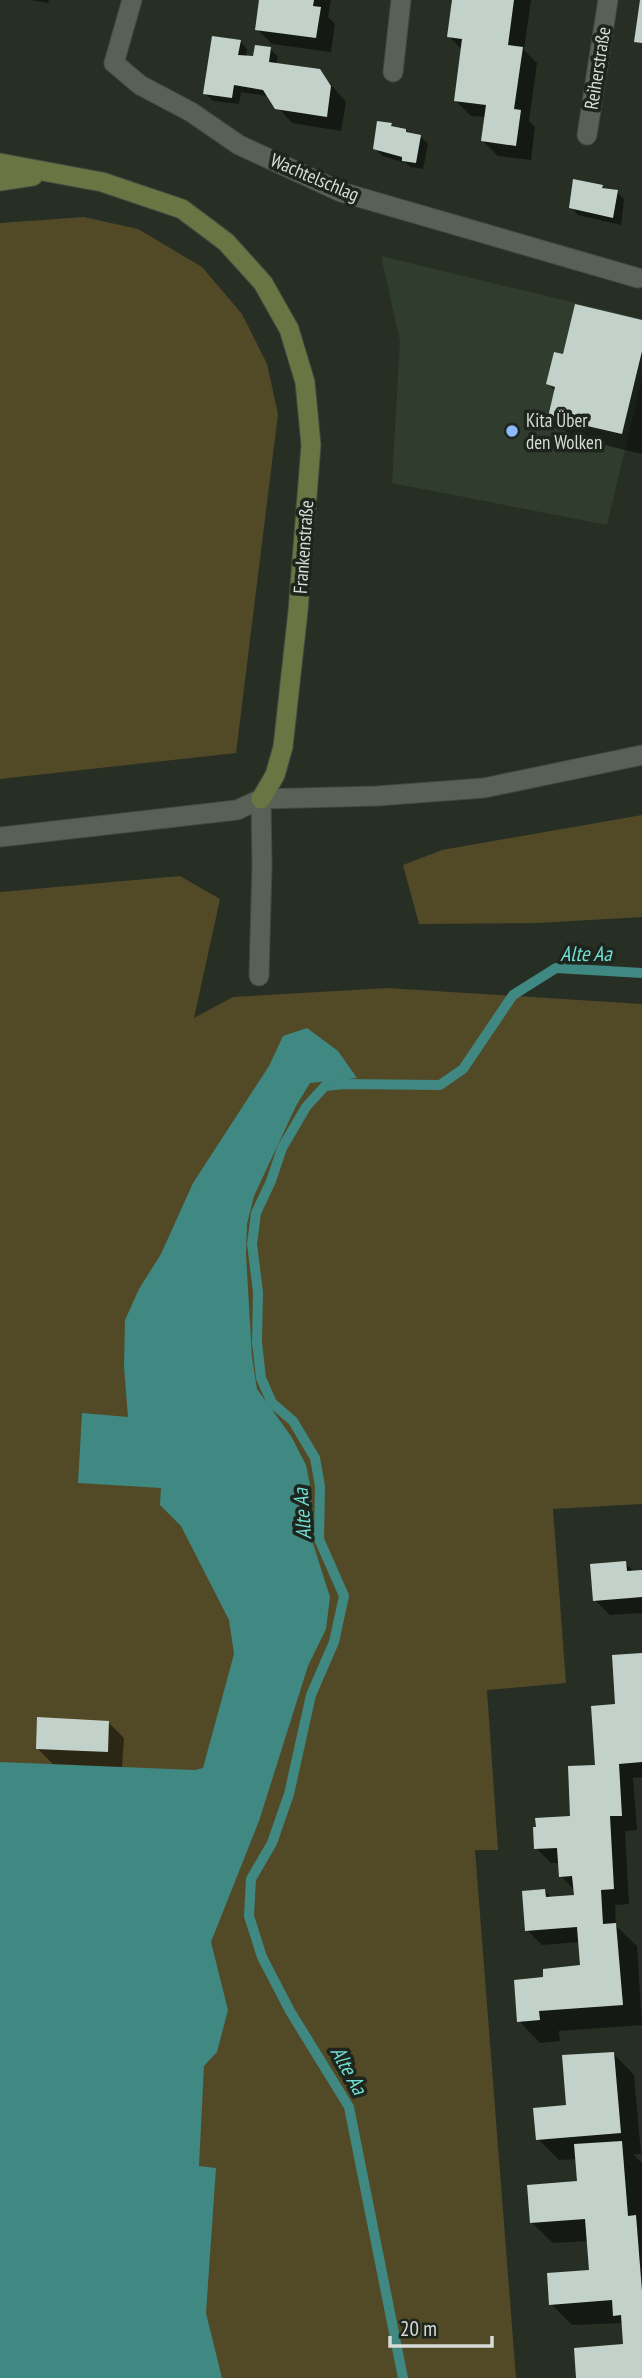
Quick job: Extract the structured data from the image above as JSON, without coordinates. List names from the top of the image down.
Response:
{
  "streets": {
    "main road": ["Frankenstraße"],
    "street": ["Reiherstraße", "Wachtelschlag"]
  },
  "water": ["Alte Aa"],
  "places": ["Kita Über den Wolken"],
  "scale_bar": "20 m"
}
